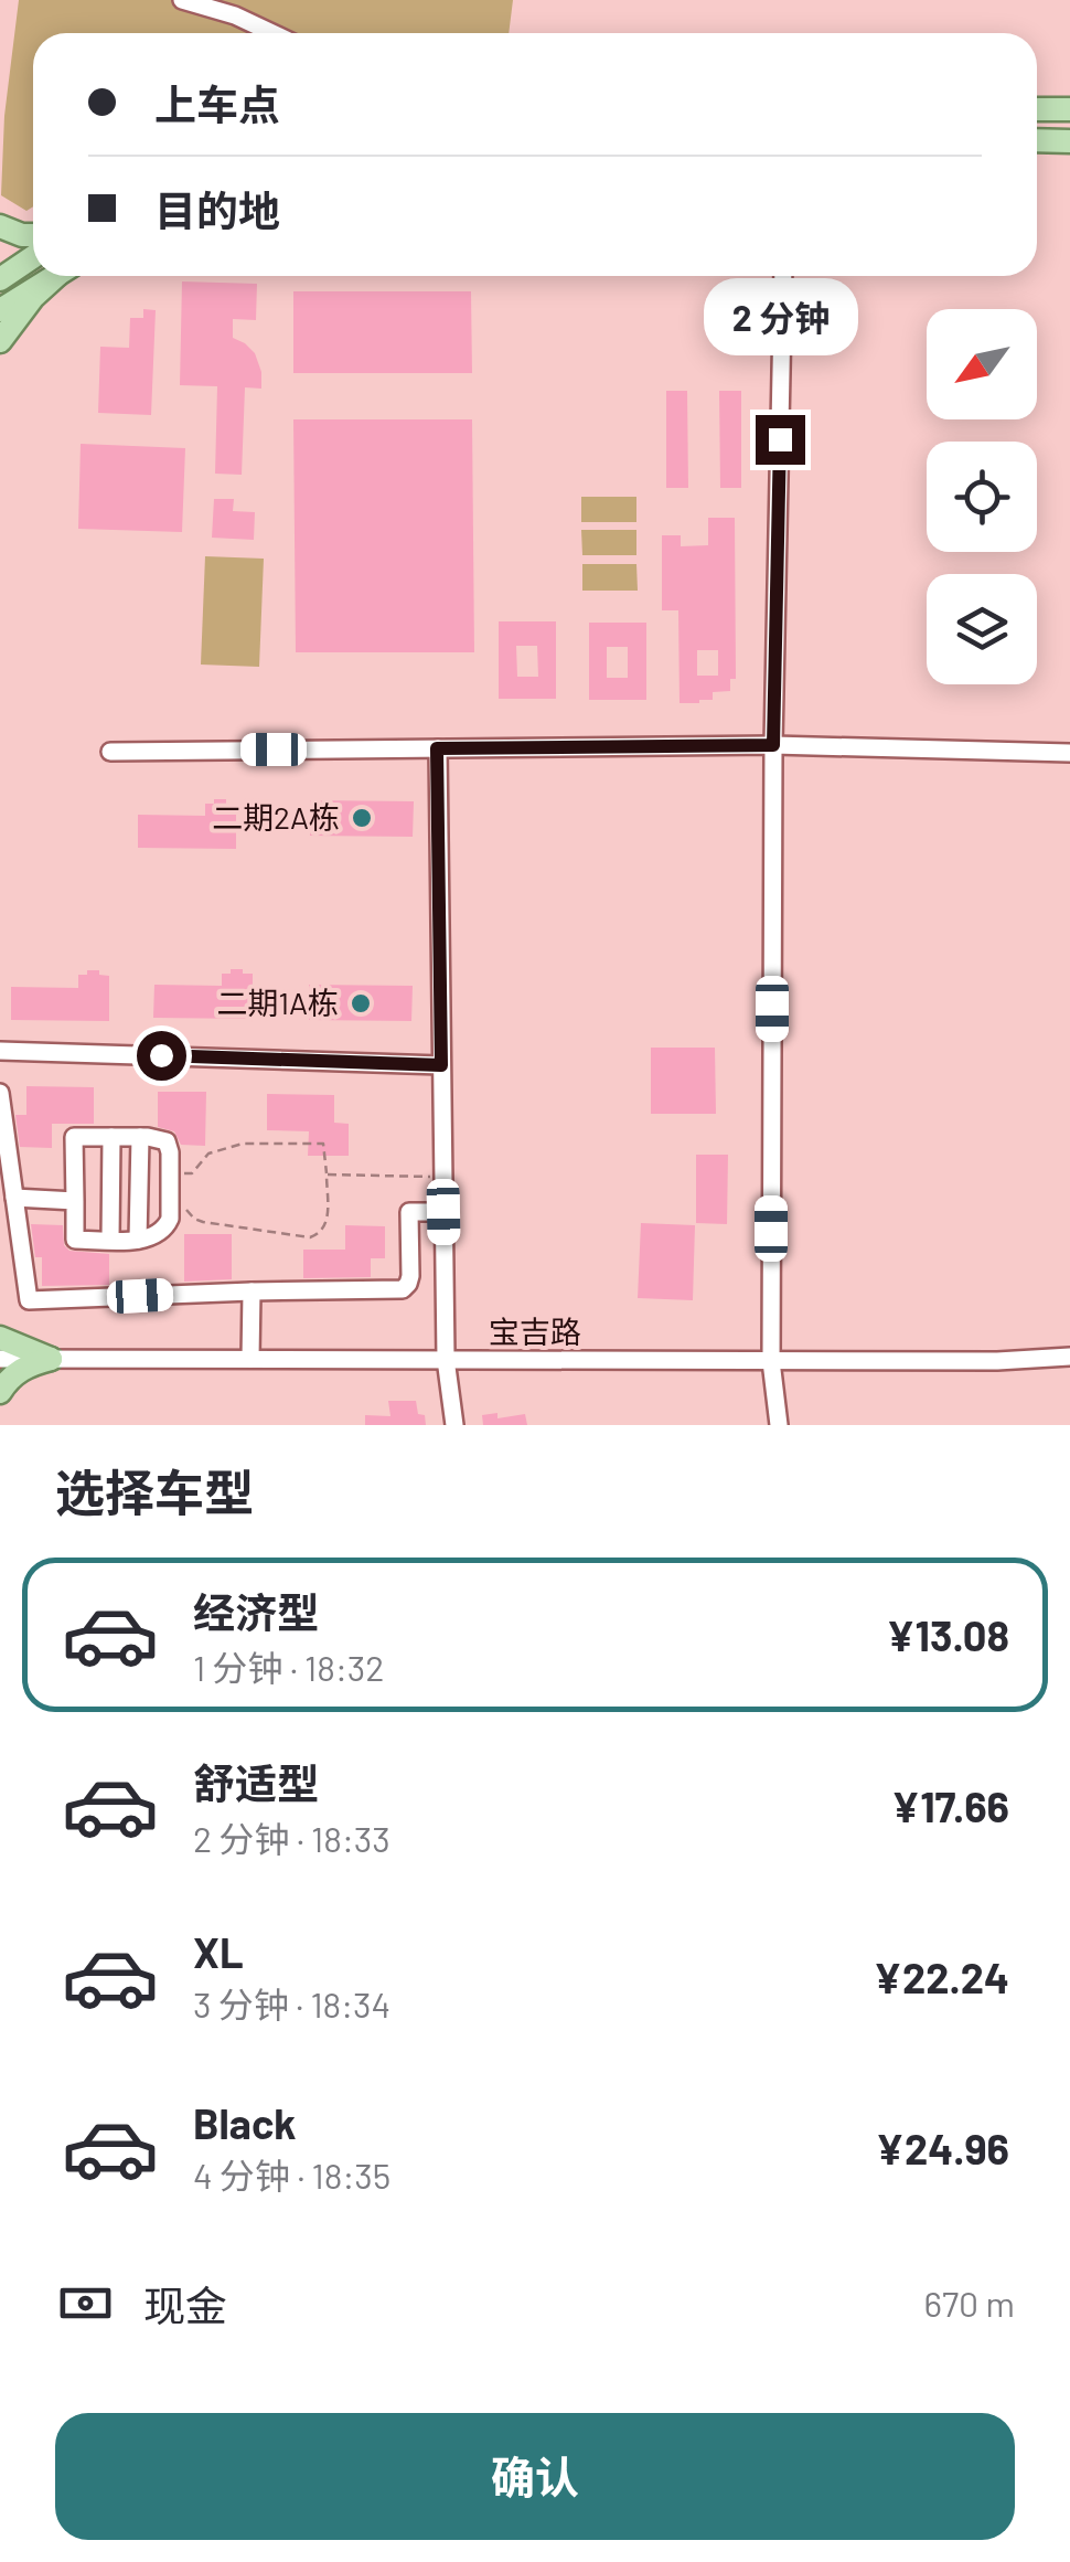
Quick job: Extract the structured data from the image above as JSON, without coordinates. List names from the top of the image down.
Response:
{
  "streets": {
    "street": ["宝吉路"]
  },
  "places": ["二期2A栋", "二期1A栋"],
  "north": "bottom left",
  "page": {
    "banner": ["上车点", "目的地"],
    "bubble": "2 分钟",
    "heading": "选择车型",
    "list": [
      {
        "name": "经济型",
        "note": "1 分钟 · 18:32",
        "value": "¥13.08"
      },
      {
        "name": "舒适型",
        "note": "2 分钟 · 18:33",
        "value": "¥17.66"
      },
      {
        "name": "XL",
        "note": "3 分钟 · 18:34",
        "value": "¥22.24"
      },
      {
        "name": "Black",
        "note": "4 分钟 · 18:35",
        "value": "¥24.96"
      }
    ],
    "pay": ["现金", "670 m"],
    "buttons": "确认"
  }
}
